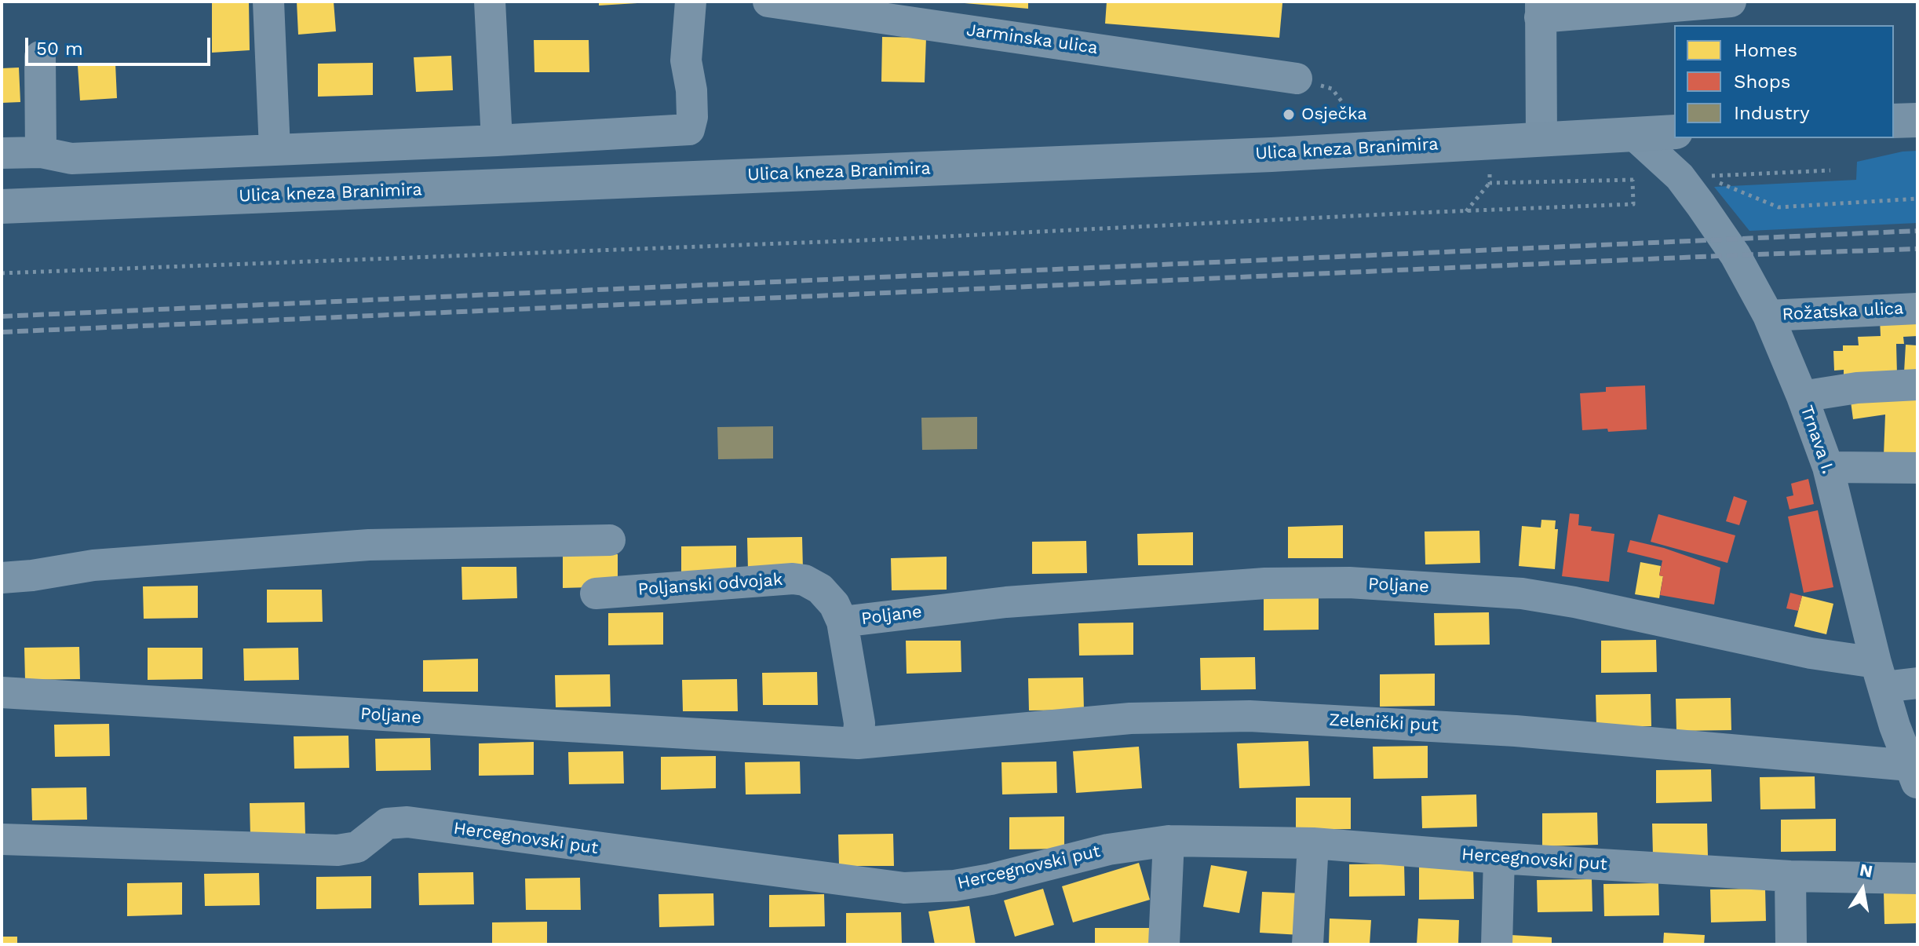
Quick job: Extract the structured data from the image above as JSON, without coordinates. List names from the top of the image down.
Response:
{
  "streets": {
    "main road": ["Ulica kneza Branimira"],
    "street": [
      "Jarminska ulica",
      "Rožatska ulica",
      "Trnava I.",
      "Poljanski odvojak",
      "Poljane",
      "Zelenički put",
      "Hercegnovski put"
    ]
  },
  "crossings": [
    ["Ulica kneza Branimira", "Trnava I."],
    ["Rožatska ulica", "Trnava I."],
    ["Trnava I.", "Poljane"],
    ["Trnava I.", "Zelenički put"],
    ["Poljanski odvojak", "Poljane"],
    ["Poljane", "Zelenički put"]
  ],
  "places": ["Osječka"],
  "legend": ["Homes", "Shops", "Industry"],
  "scale_bar": "50 m",
  "north": "top"
}
